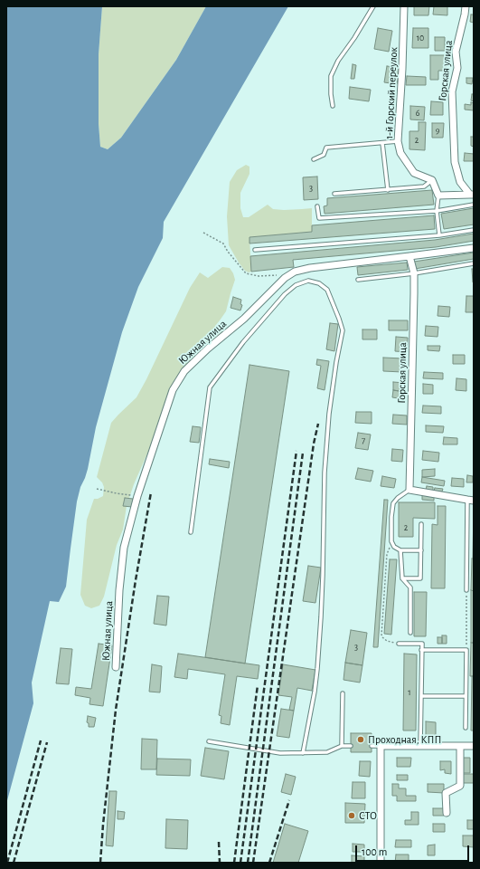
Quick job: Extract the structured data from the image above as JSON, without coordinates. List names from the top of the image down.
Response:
{
  "streets": {
    "street": ["Горская улица", "1-й Горский переулок", "Южная улица"]
  },
  "crossings": [
    ["Горская улица", "Южная улица"]
  ],
  "places": ["Проходная, КПП", "СТО"],
  "house_numbers": [
    "10",
    "6",
    "9",
    "2",
    "3",
    "7",
    "2",
    "3",
    "1"
  ],
  "scale_bar": "100 m"
}
